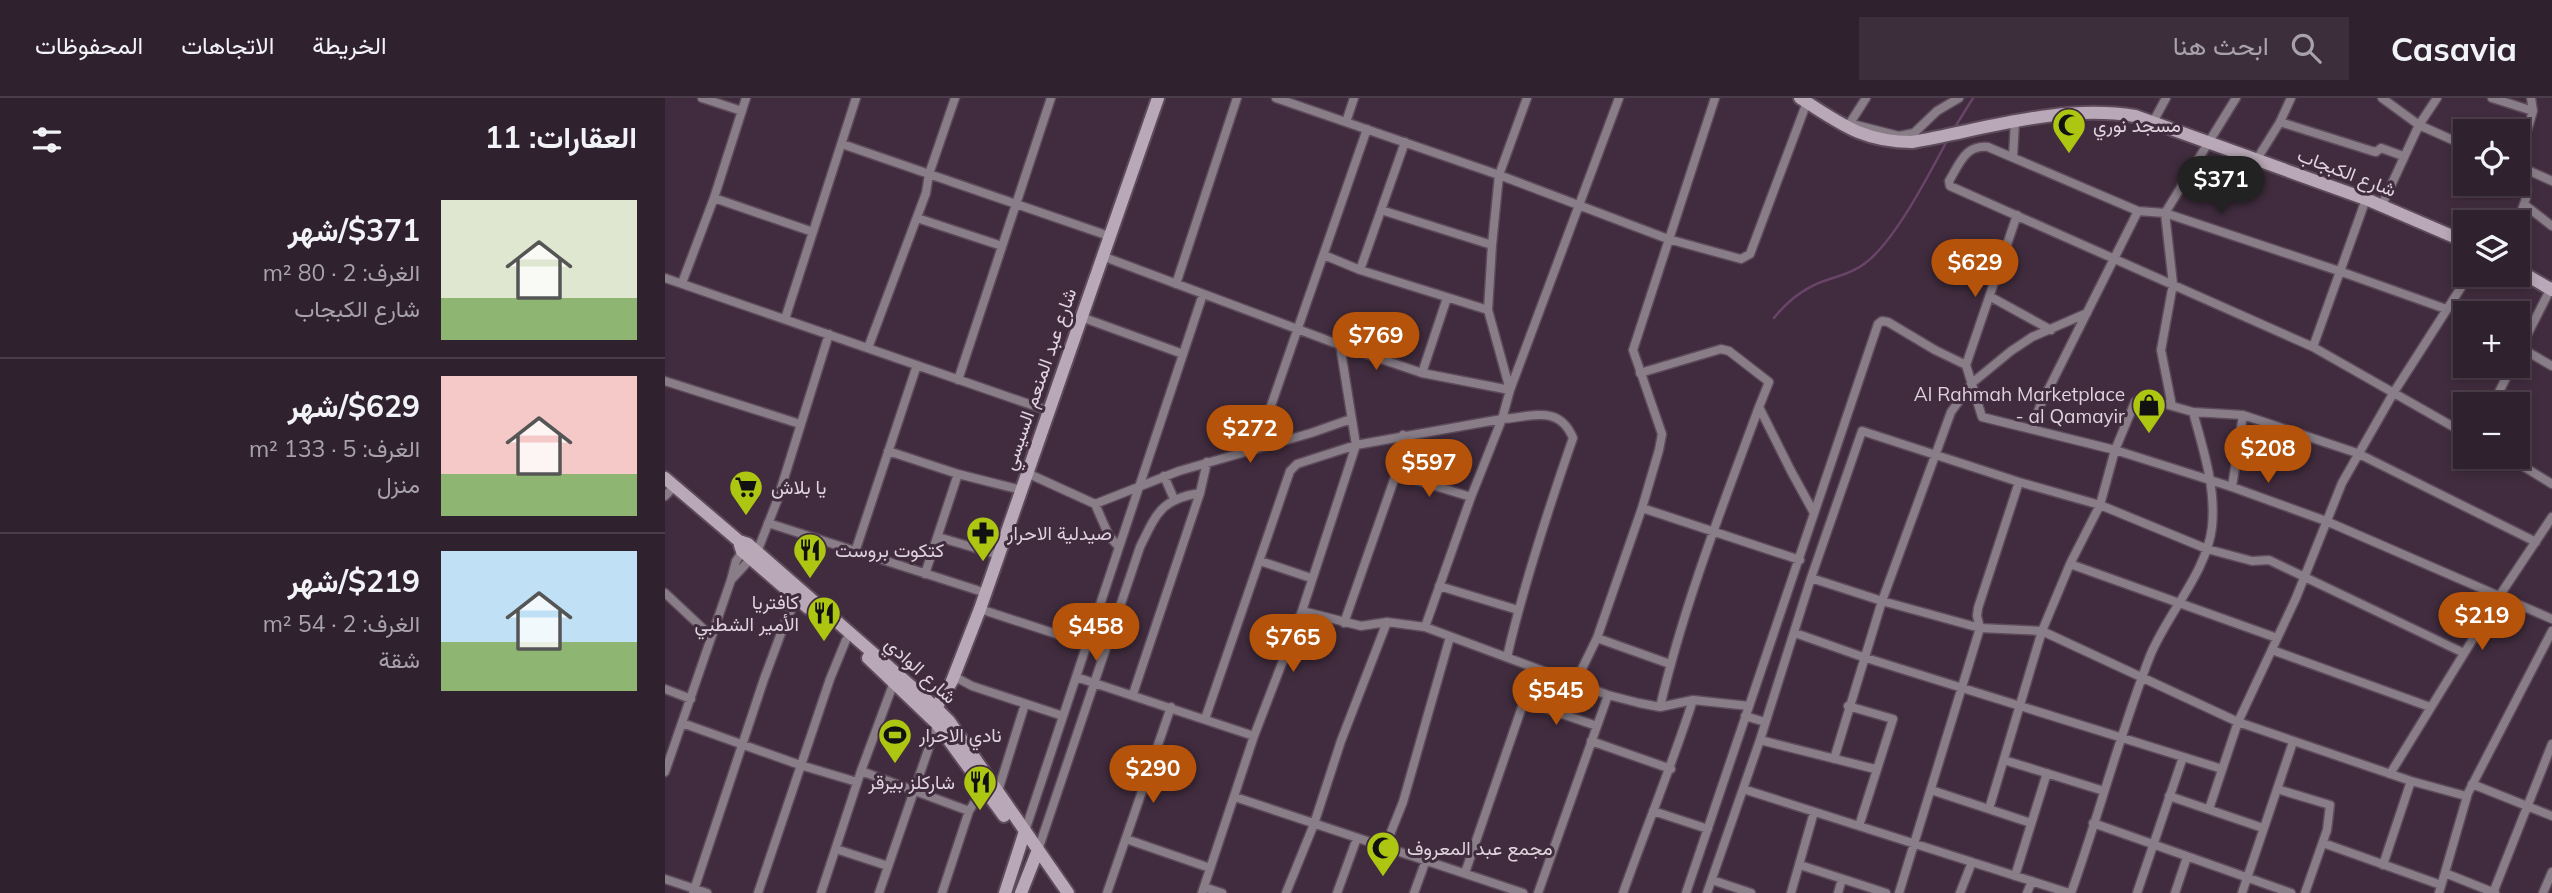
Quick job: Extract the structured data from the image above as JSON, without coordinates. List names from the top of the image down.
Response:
{
  "streets": {
    "main road": ["شارع الكبجاب", "شارع عبد المنعم السيسي", "شارع الوادي"]
  },
  "crossings": [
    ["شارع عبد المنعم السيسي", "شارع الوادي"]
  ],
  "places": {
    "mosque": ["مسجد نوري", "مجمع عبد المعروف"],
    "shop": ["Al Rahmah Marketplace - al Qamayir"],
    "supermarket": ["يا بلاش"],
    "pharmacy": ["صيدلية الاحرار"],
    "restaurant": ["كتكوت بروست", "كافتريا الأمير الشطبي", "شاركلز بيرقر"],
    "sports": ["نادي الاحرار"]
  },
  "page": {
    "header": "Casavia",
    "search": "ابحث هنا",
    "nav": ["الخريطة", "الاتجاهات", "المحفوظات"],
    "heading": "العقارات: 11",
    "map_buttons": ["+", "−"],
    "price": [
      "$371",
      "$629",
      "$769",
      "$272",
      "$208",
      "$597",
      "$219",
      "$458",
      "$765",
      "$545",
      "$290"
    ],
    "list": [
      {
        "name": "$371/شهر",
        "note": "الغرف: 2 · 80 m² · شارع الكبجاب"
      },
      {
        "name": "$629/شهر",
        "note": "الغرف: 5 · 133 m² · منزل"
      },
      {
        "name": "$219/شهر",
        "note": "الغرف: 2 · 54 m² · شقة"
      }
    ]
  }
}
